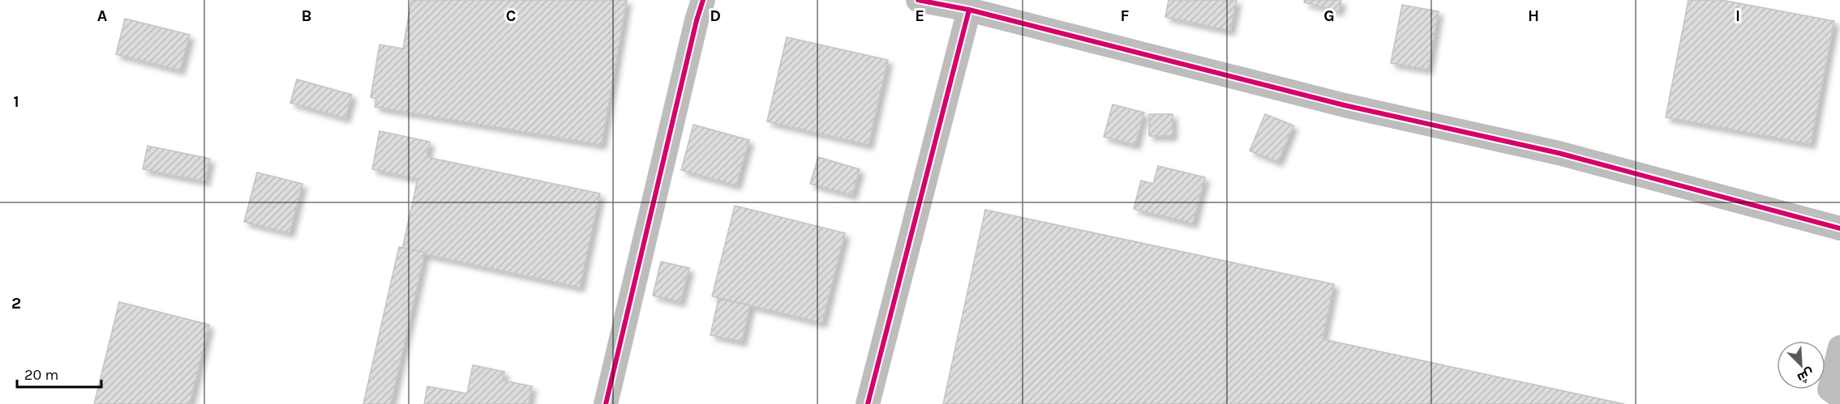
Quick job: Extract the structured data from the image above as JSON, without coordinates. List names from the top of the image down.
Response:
{
  "scale_bar": "20 m",
  "north": "bottom right",
  "grid": {
    "columns": [
      "A",
      "B",
      "C",
      "D",
      "E",
      "F",
      "G",
      "H",
      "I"
    ],
    "rows": ["1", "2"]
  }
}
